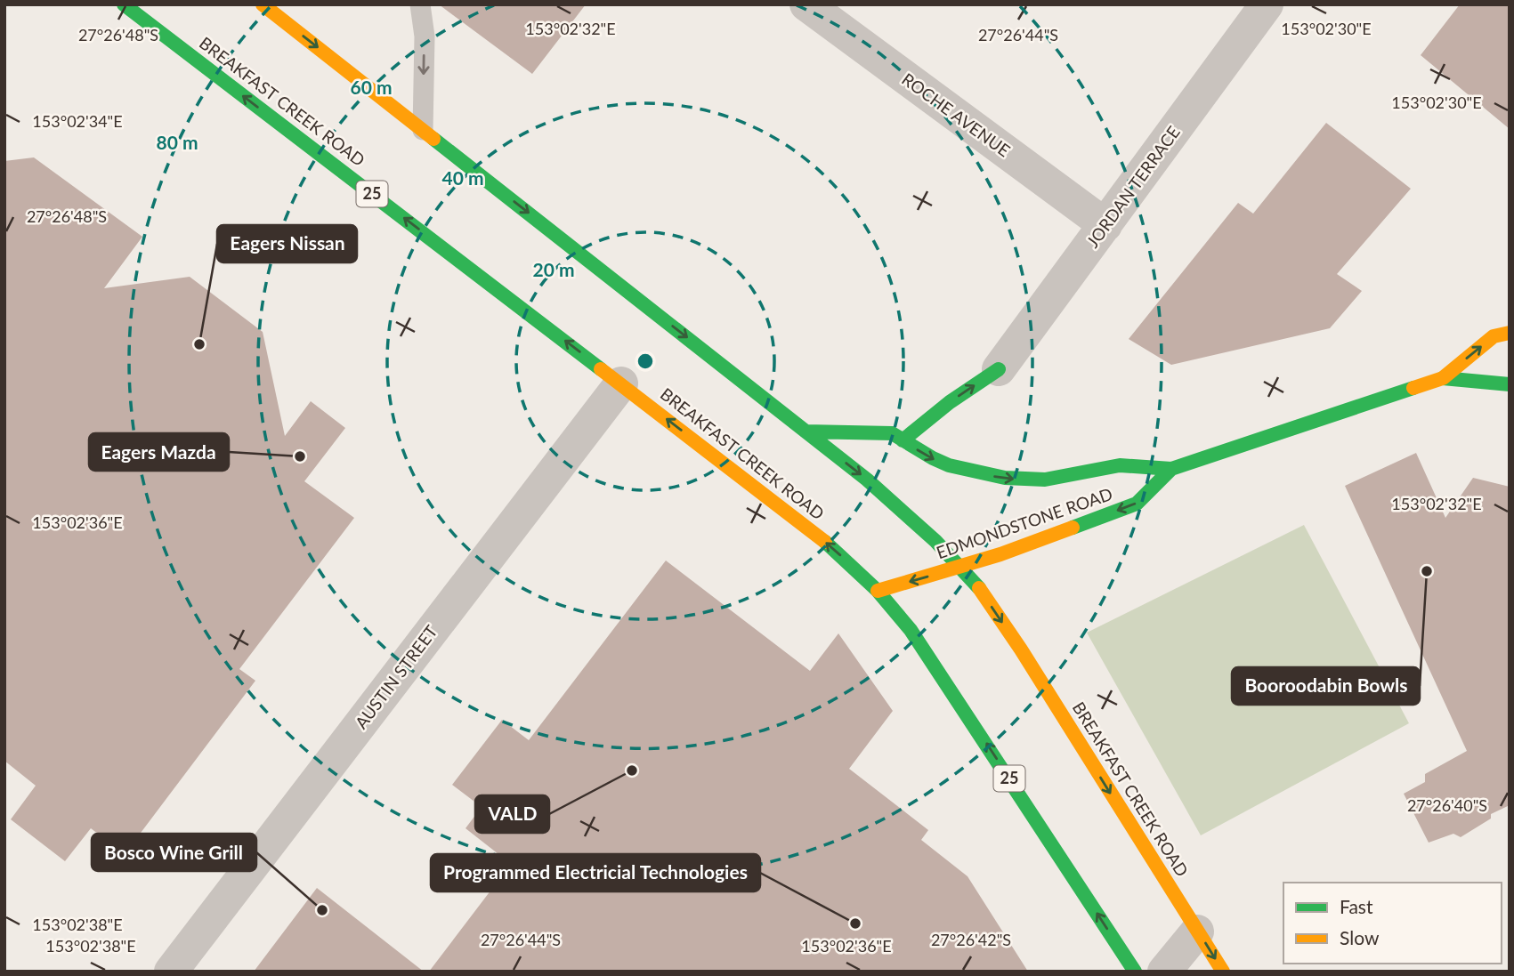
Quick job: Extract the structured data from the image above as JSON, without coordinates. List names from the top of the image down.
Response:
{
  "streets": {
    "main road": ["BREAKFAST CREEK ROAD", "25", "EDMONDSTONE ROAD"],
    "street": ["ROCHE AVENUE", "JORDAN TERRACE", "AUSTIN STREET"]
  },
  "crossings": [
    ["BREAKFAST CREEK ROAD", "EDMONDSTONE ROAD"],
    ["BREAKFAST CREEK ROAD", "AUSTIN STREET"],
    ["ROCHE AVENUE", "JORDAN TERRACE"]
  ],
  "places": [
    "Eagers Nissan",
    "Eagers Mazda",
    "Booroodabin Bowls",
    "VALD",
    "Bosco Wine Grill",
    "Programmed Electricial Technologies"
  ],
  "legend": ["Fast", "Slow"],
  "coordinates": [
    "153°02'32\"E",
    "153°02'30\"E",
    "27°26'48\"S",
    "27°26'44\"S",
    "153°02'34\"E",
    "153°02'36\"E",
    "27°26'40\"S",
    "153°02'38\"E",
    "27°26'42\"S"
  ],
  "rings": [
    "60 m",
    "80 m",
    "40 m",
    "20 m"
  ]
}
